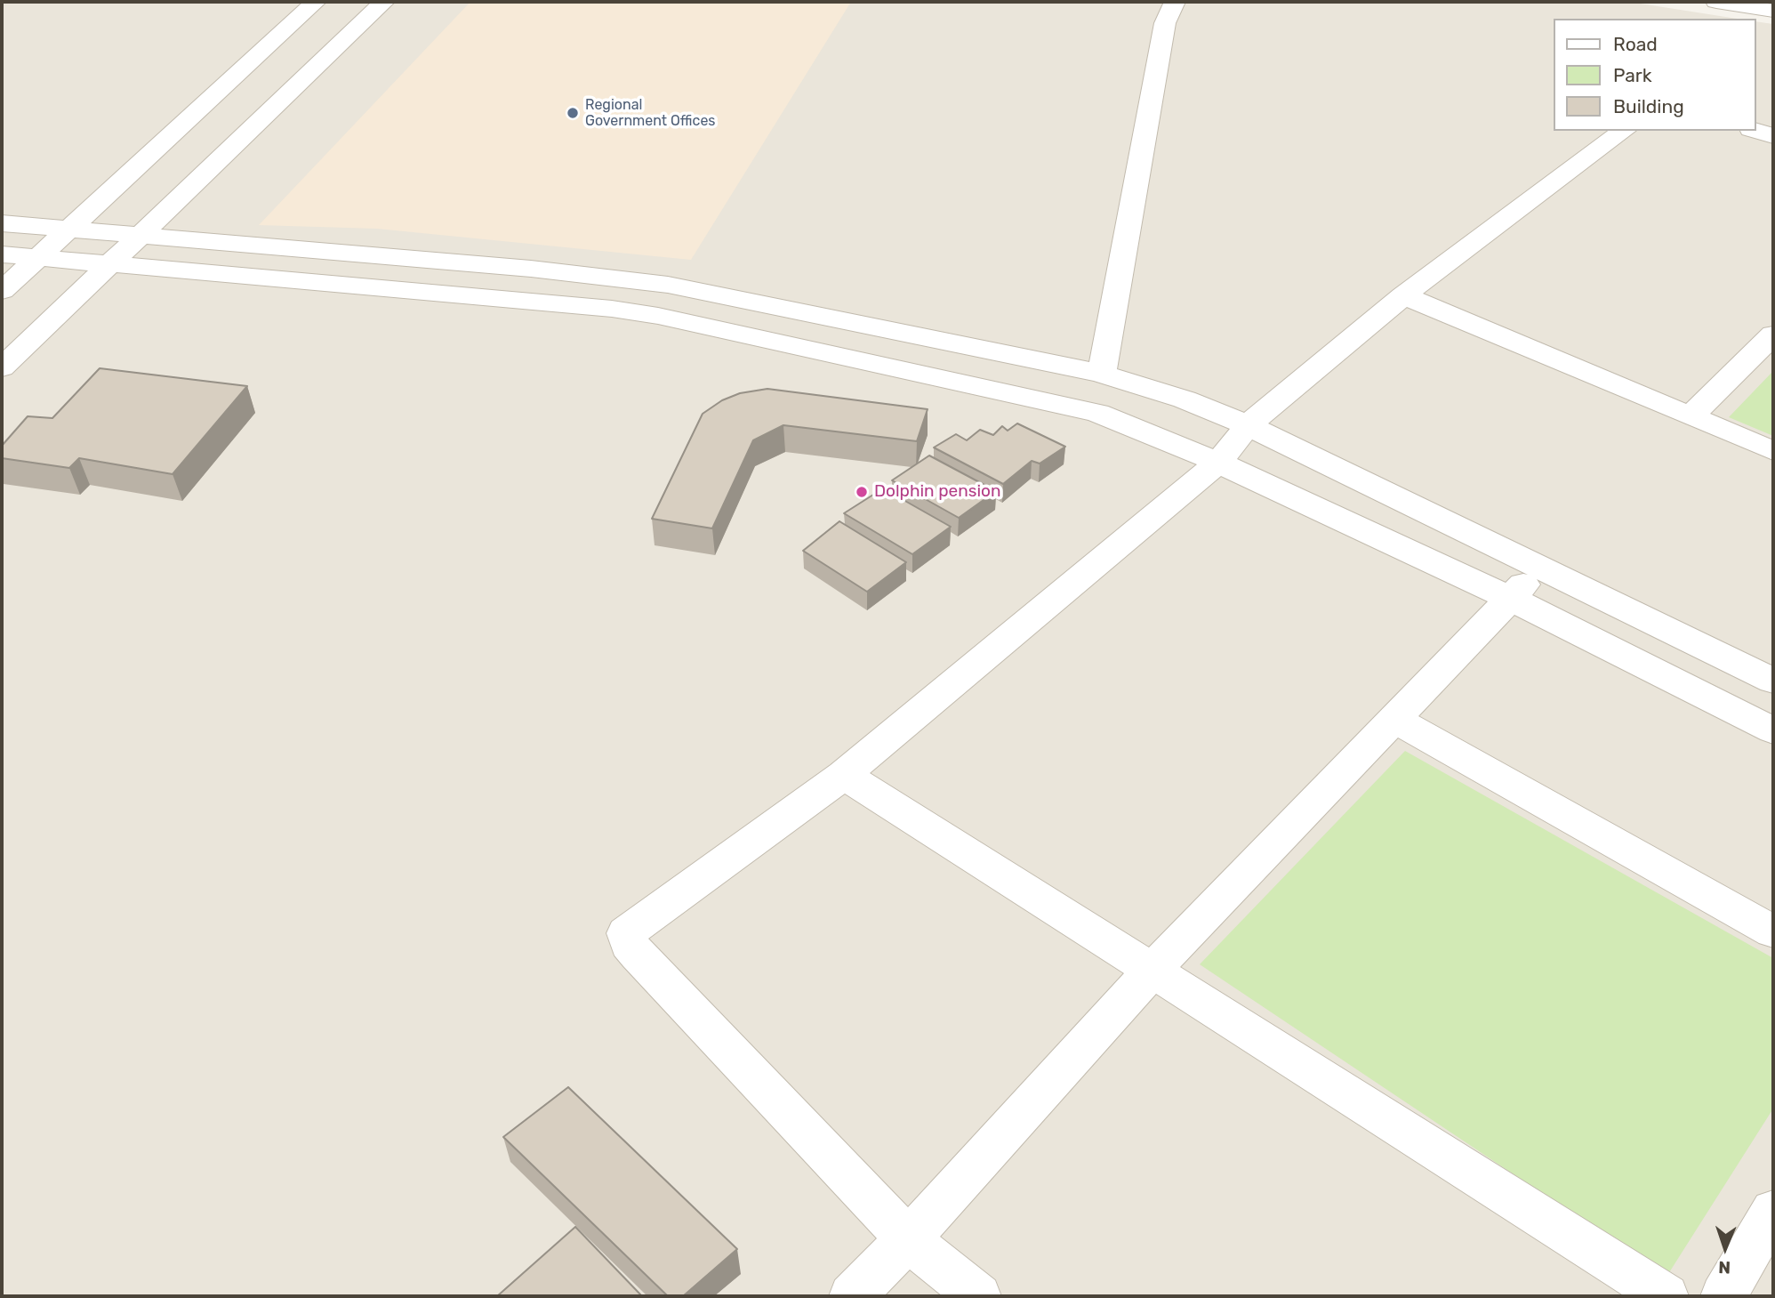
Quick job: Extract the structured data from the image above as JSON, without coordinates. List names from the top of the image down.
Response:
{
  "places": ["Regional Government Offices", "Dolphin pension"],
  "legend": ["Road", "Park", "Building"],
  "north": "bottom"
}
